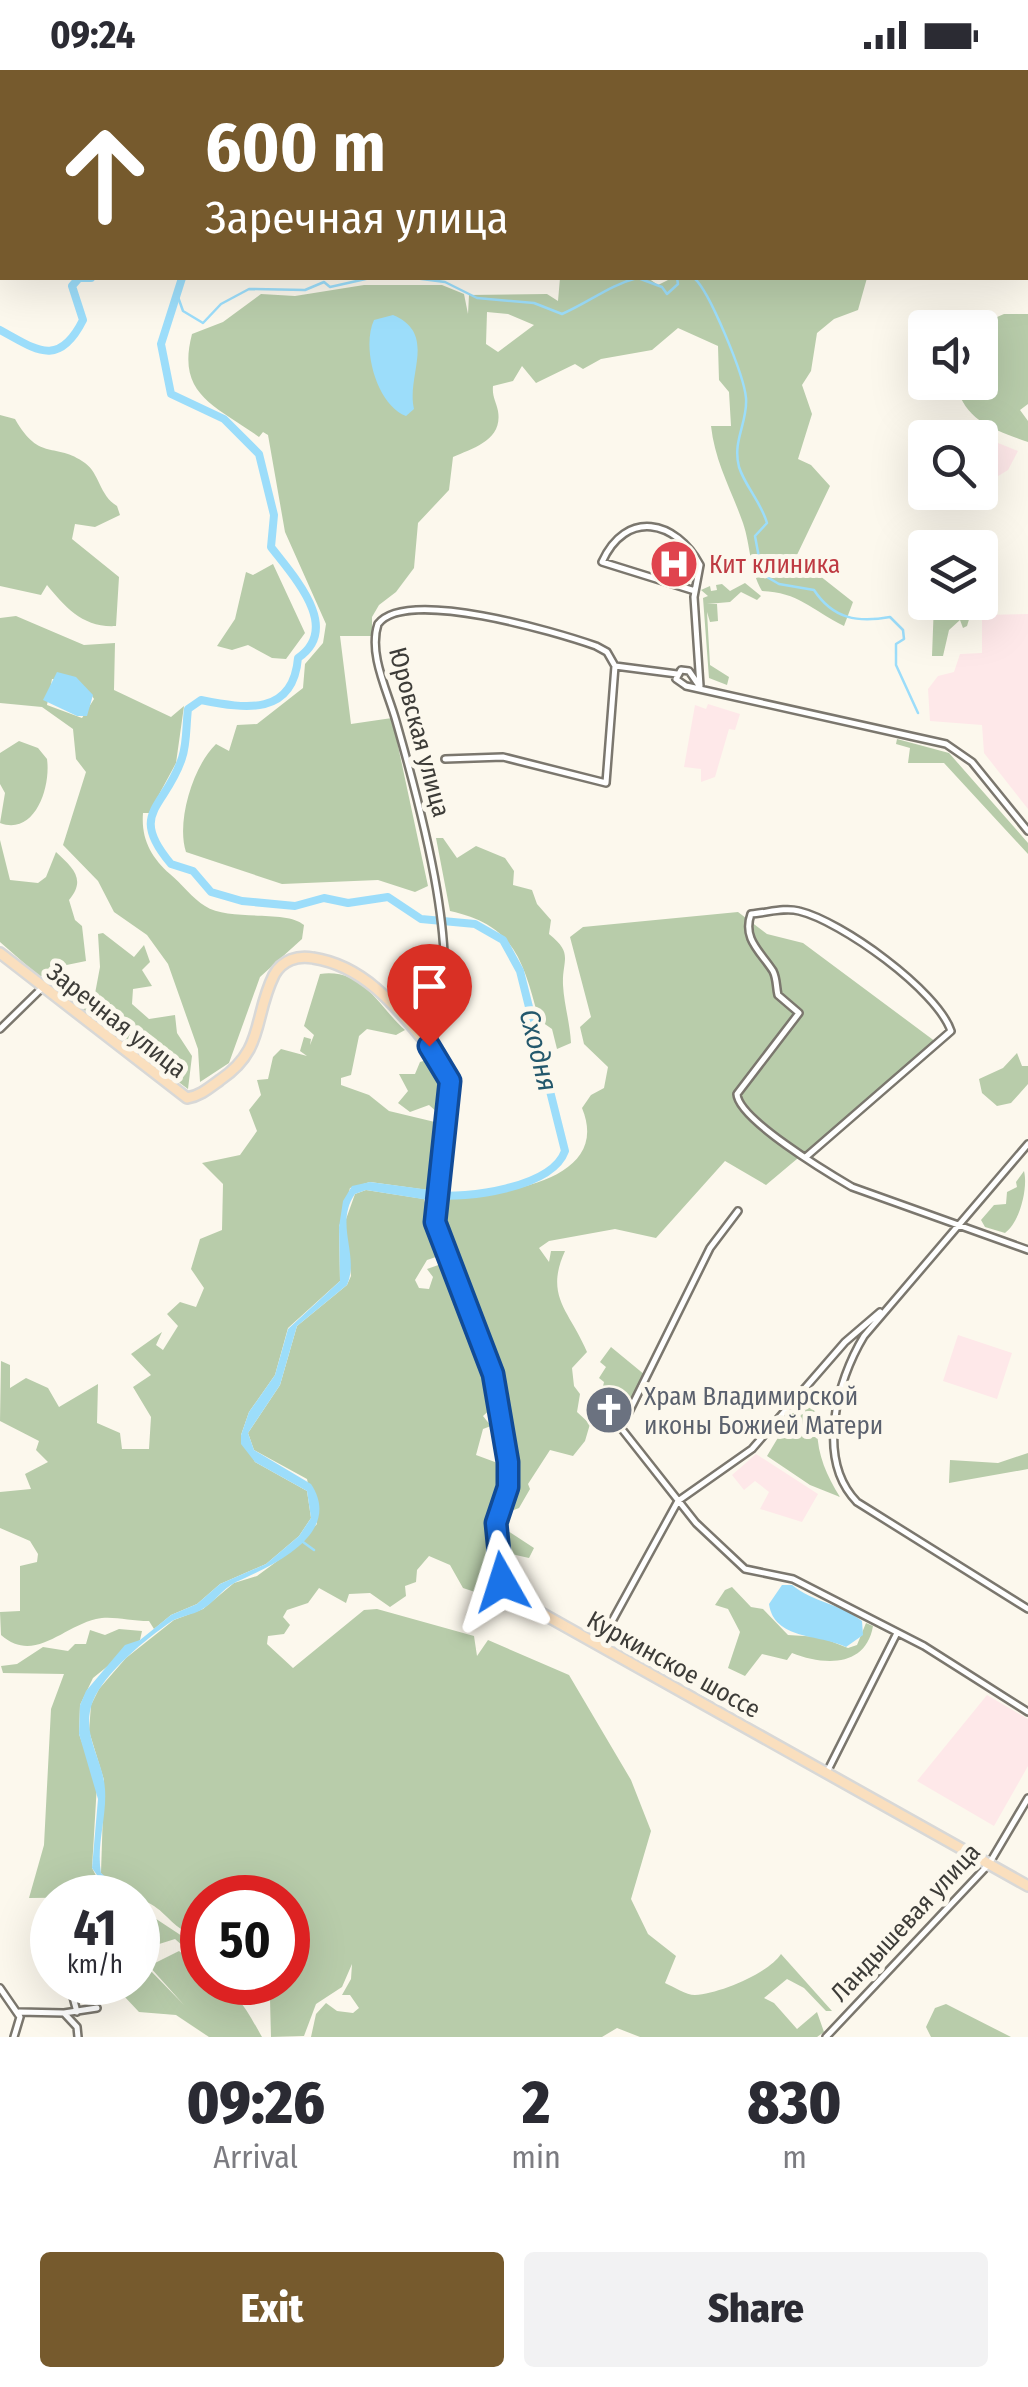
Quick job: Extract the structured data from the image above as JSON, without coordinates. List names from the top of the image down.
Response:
{
  "streets": {
    "main road": ["Заречная улица", "Куркинское шоссе"],
    "street": ["Юровская улица", "Ландышевая улица"]
  },
  "crossings": [
    ["Юровская улица", "Заречная улица"],
    ["Заречная улица", "Куркинское шоссе"],
    ["Куркинское шоссе", "Ландышевая улица"]
  ],
  "water": ["Сходня"],
  "places": {
    "hospital": ["Кит клиника"],
    "church": ["Храм Владимирской иконы Божией Матери"]
  },
  "page": {
    "status": "09:24",
    "turn": ["600 m", "Заречная улица"],
    "speed": "41 km/h",
    "limit": "50",
    "eta": [
      "09:26",
      "Arrival",
      "2",
      "min",
      "830",
      "m"
    ],
    "buttons": ["Exit", "Share"]
  }
}
